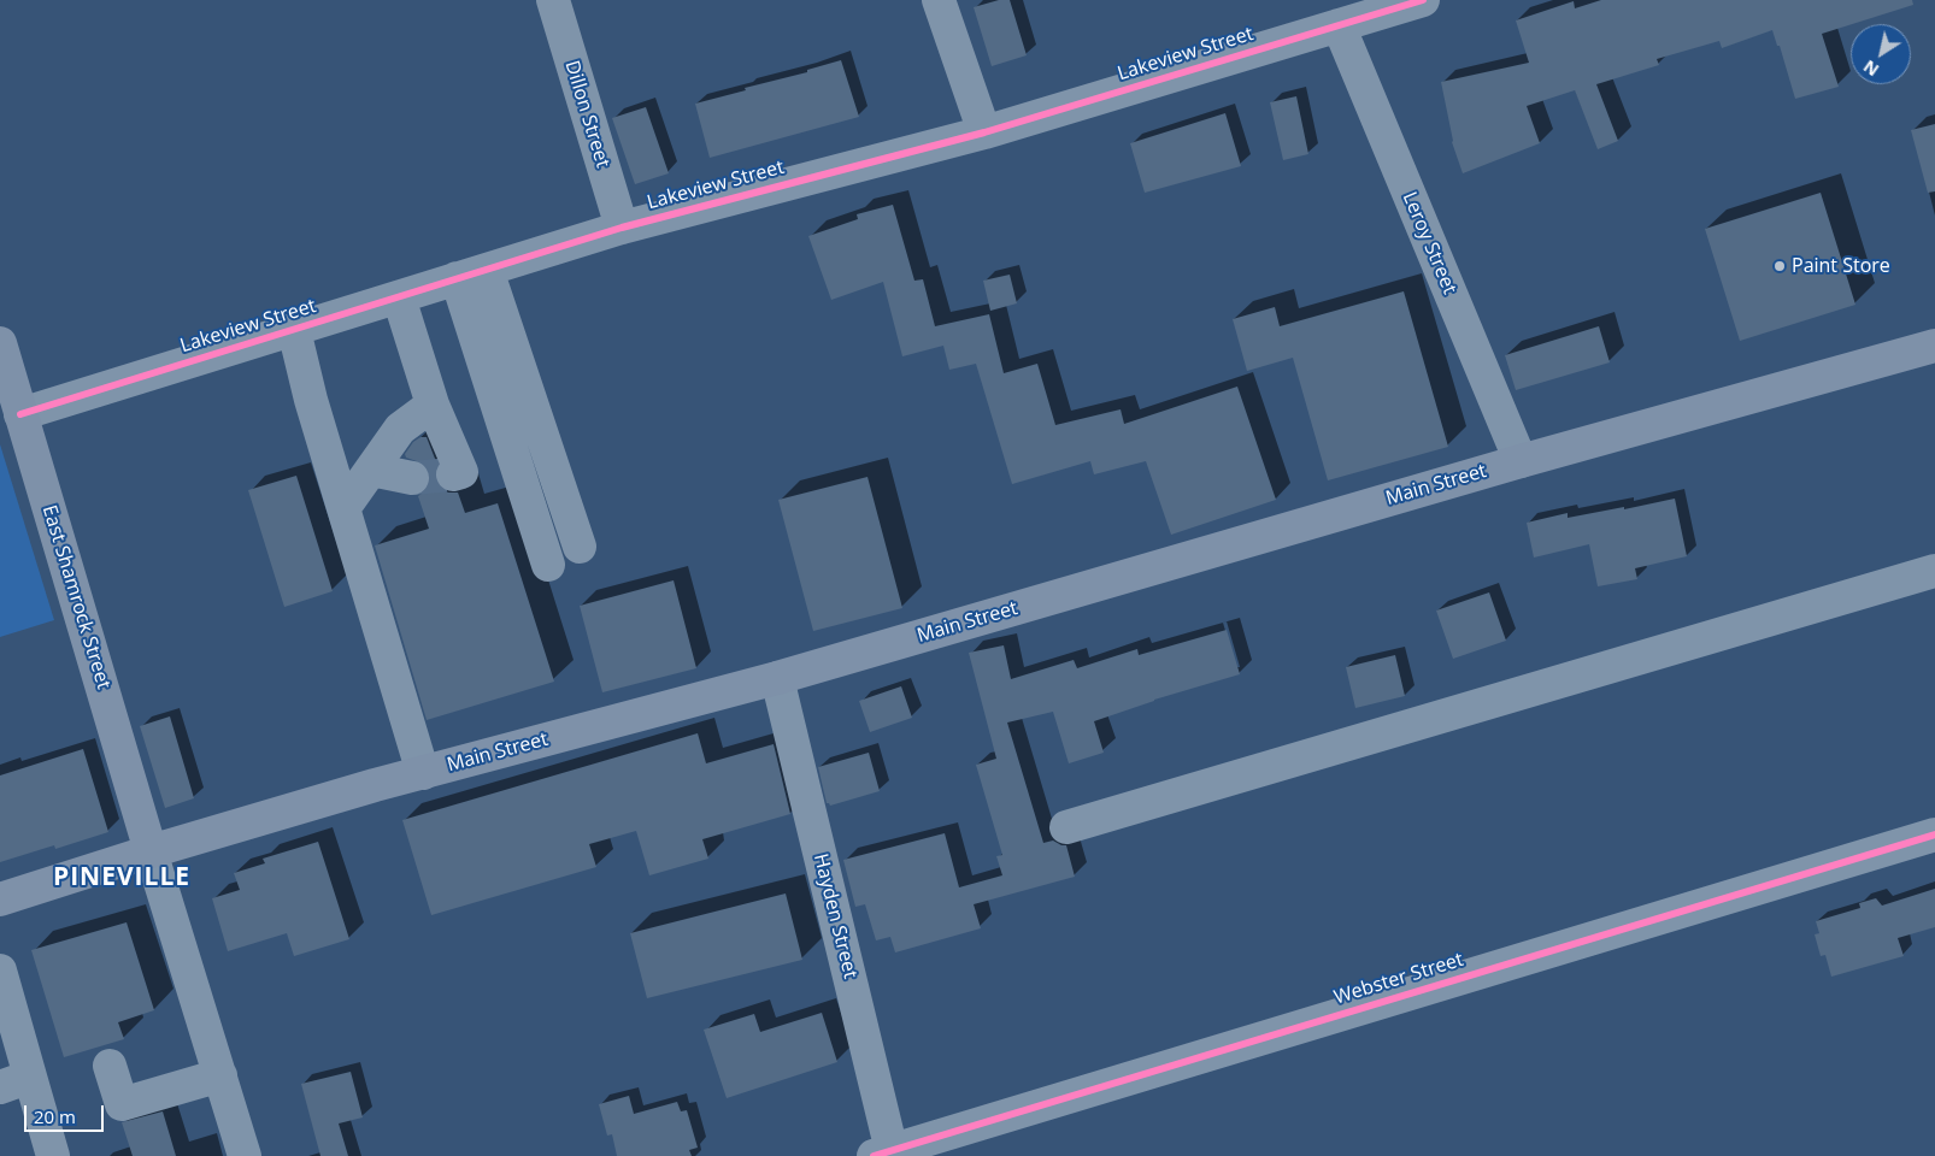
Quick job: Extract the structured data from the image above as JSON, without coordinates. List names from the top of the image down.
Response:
{
  "streets": {
    "main road": ["Main Street", "East Shamrock Street"],
    "street": [
      "Lakeview Street",
      "Dillon Street",
      "Leroy Street",
      "Hayden Street",
      "Webster Street"
    ]
  },
  "crossings": [
    ["Lakeview Street", "Dillon Street"],
    ["Lakeview Street", "Leroy Street"],
    ["Lakeview Street", "East Shamrock Street"],
    ["Leroy Street", "Main Street"],
    ["Main Street", "East Shamrock Street"],
    ["Main Street", "Hayden Street"],
    ["Hayden Street", "Webster Street"]
  ],
  "districts": ["PINEVILLE"],
  "places": ["Paint Store"],
  "scale_bar": "20 m",
  "north": "bottom left"
}
